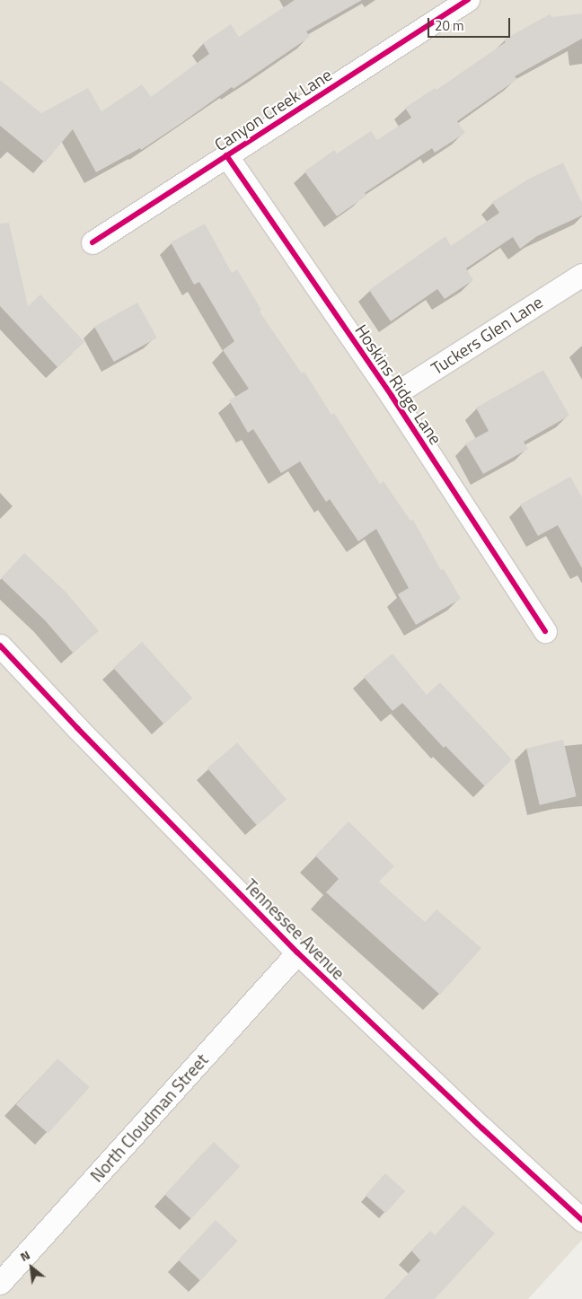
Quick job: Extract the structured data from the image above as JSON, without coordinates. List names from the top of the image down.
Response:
{
  "streets": {
    "street": [
      "Canyon Creek Lane",
      "Tuckers Glen Lane",
      "Hoskins Ridge Lane",
      "Tennessee Avenue",
      "North Cloudman Street"
    ]
  },
  "crossings": [
    ["Canyon Creek Lane", "Hoskins Ridge Lane"],
    ["Tuckers Glen Lane", "Hoskins Ridge Lane"],
    ["Tennessee Avenue", "North Cloudman Street"]
  ],
  "scale_bar": "20 m",
  "north": "top left"
}
